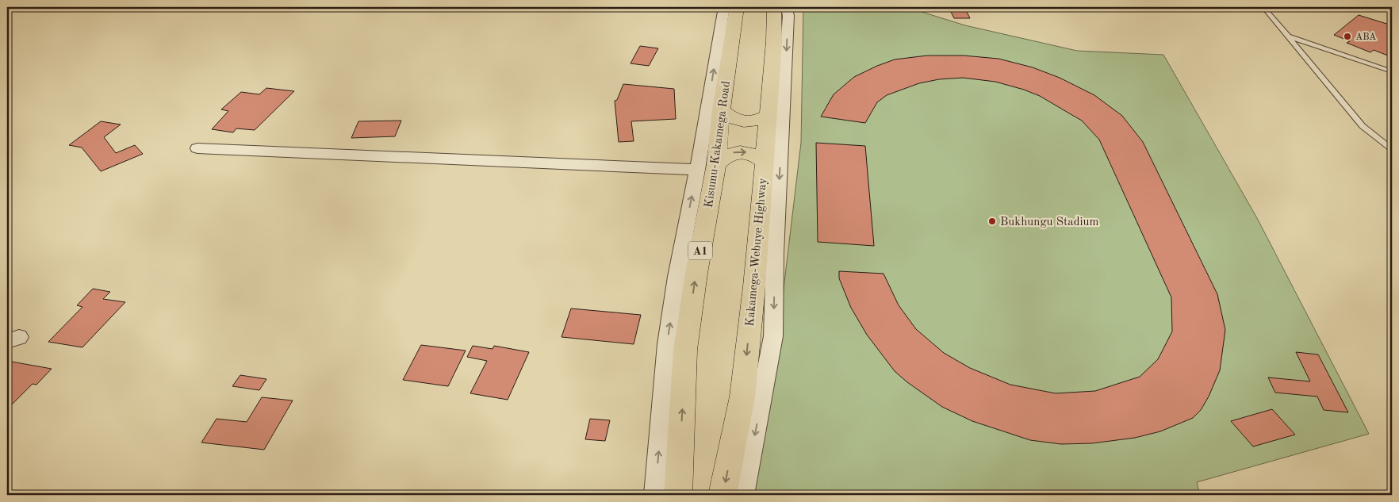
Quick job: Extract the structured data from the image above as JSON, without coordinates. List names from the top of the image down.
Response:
{
  "streets": {
    "highway": ["Kisumu-Kakamega Road", "A1", "Kakamega-Webuye Highway"]
  },
  "one_way": ["Kisumu-Kakamega Road", "Kakamega-Webuye Highway"],
  "places": ["ABA", "Bukhungu Stadium"]
}
